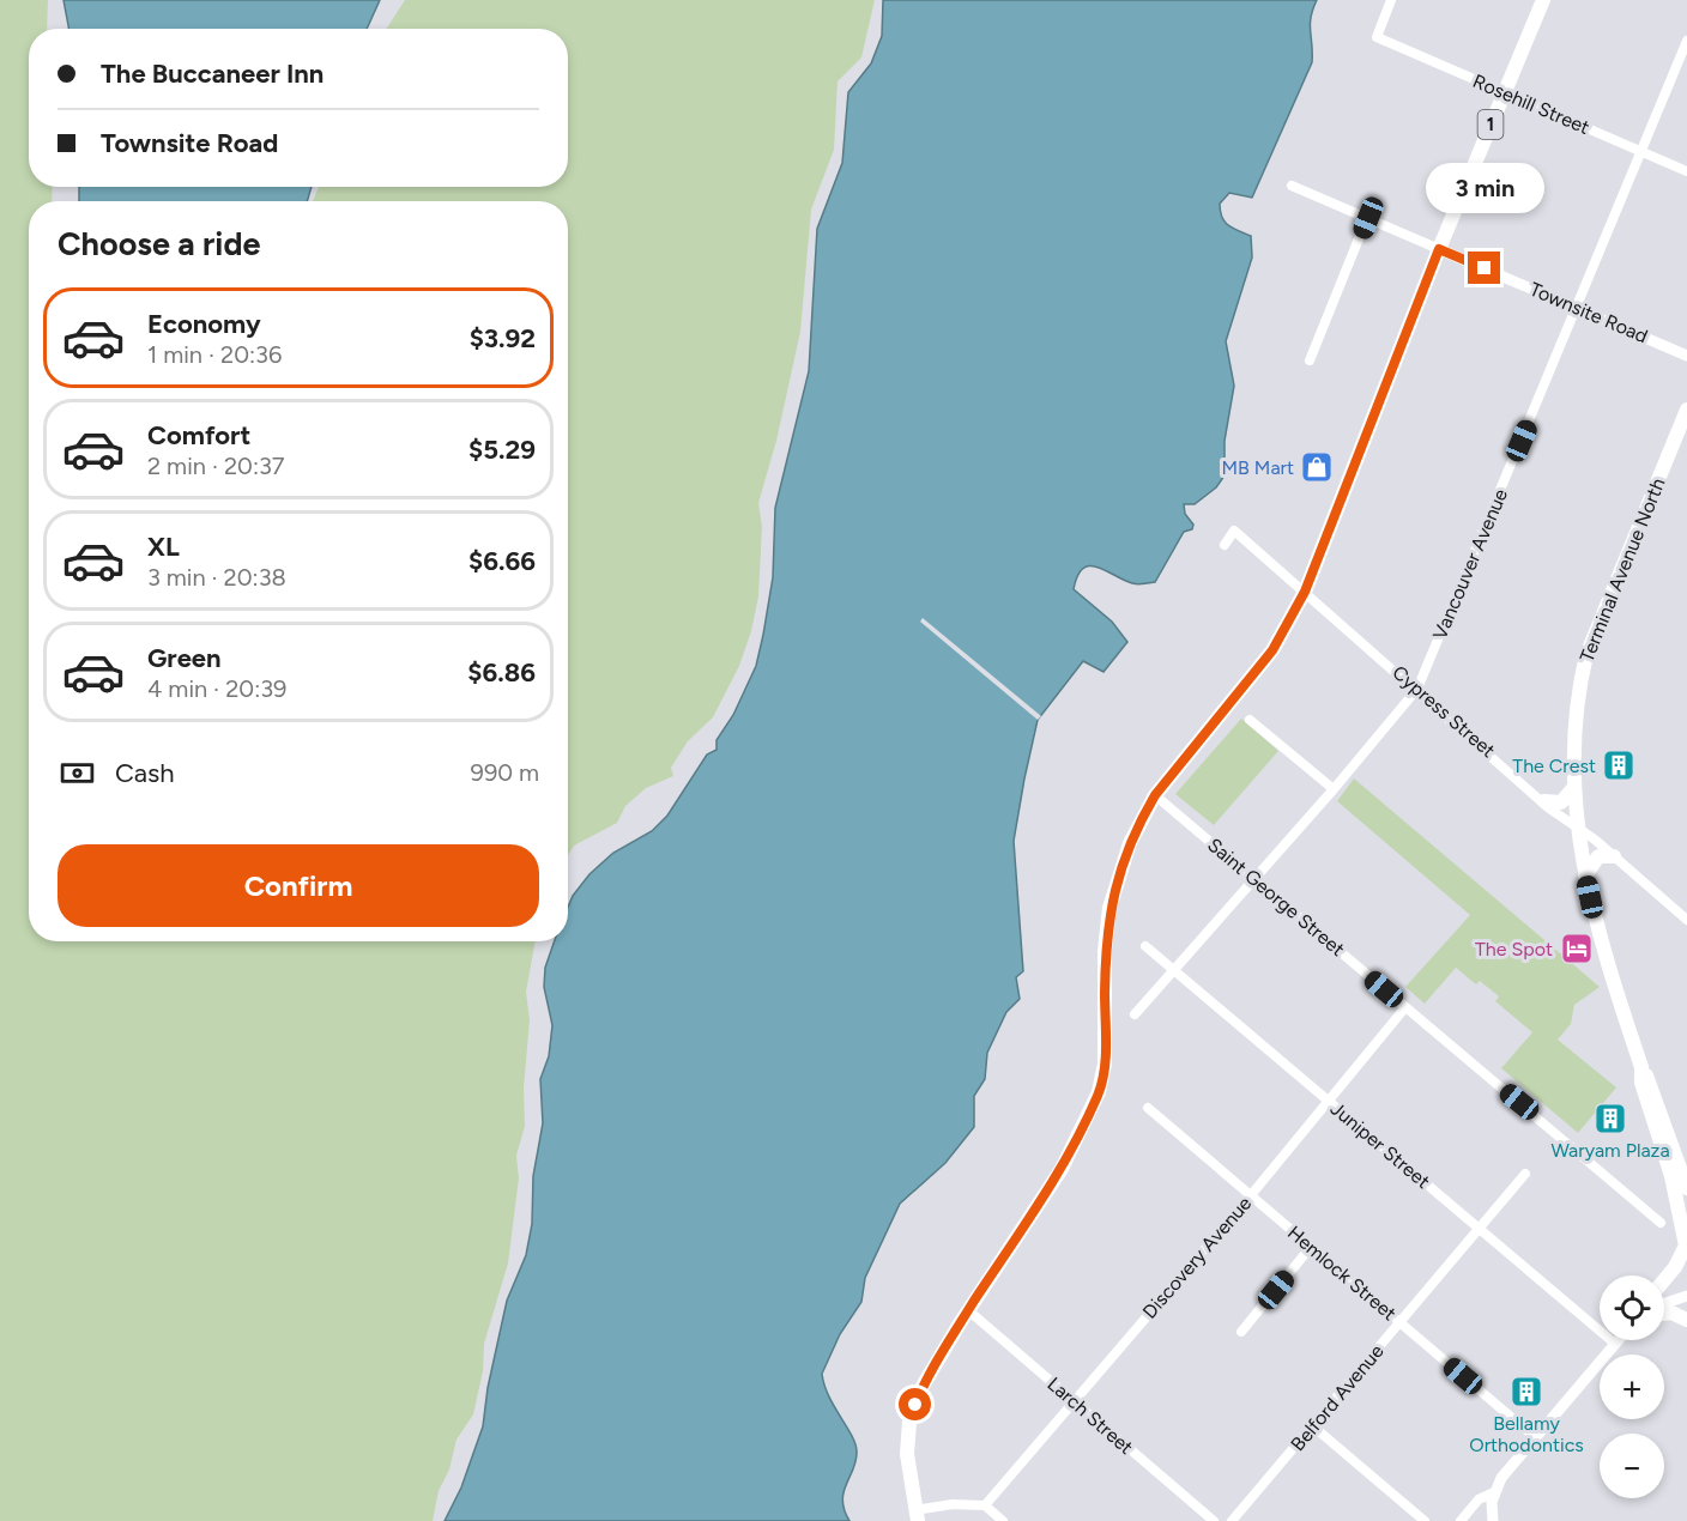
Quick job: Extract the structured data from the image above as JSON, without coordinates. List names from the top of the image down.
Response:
{
  "streets": {
    "main road": ["1", "Terminal Avenue North"],
    "street": [
      "Rosehill Street",
      "Townsite Road",
      "Vancouver Avenue",
      "Cypress Street",
      "Saint George Street",
      "Juniper Street",
      "Discovery Avenue",
      "Hemlock Street",
      "Belford Avenue",
      "Larch Street"
    ]
  },
  "crossings": [
    ["Rosehill Street", "1"],
    ["Rosehill Street", "Vancouver Avenue"],
    ["1", "Townsite Road"],
    ["1", "Cypress Street"],
    ["1", "Saint George Street"],
    ["1", "Larch Street"],
    ["Townsite Road", "Vancouver Avenue"],
    ["Vancouver Avenue", "Cypress Street"],
    ["Vancouver Avenue", "Saint George Street"],
    ["Vancouver Avenue", "Juniper Street"],
    ["Terminal Avenue North", "Cypress Street"],
    ["Saint George Street", "Discovery Avenue"],
    ["Juniper Street", "Discovery Avenue"],
    ["Juniper Street", "Belford Avenue"],
    ["Discovery Avenue", "Hemlock Street"],
    ["Discovery Avenue", "Larch Street"],
    ["Hemlock Street", "Belford Avenue"]
  ],
  "places": {
    "shop": ["MB Mart"],
    "building": ["The Crest", "Waryam Plaza", "Bellamy Orthodontics"],
    "hotel": ["The Spot"]
  },
  "page": {
    "banner": ["The Buccaneer Inn", "Townsite Road"],
    "bubble": "3 min",
    "heading": "Choose a ride",
    "list": [
      {
        "name": "Economy",
        "note": "1 min · 20:36",
        "value": "$3.92"
      },
      {
        "name": "Comfort",
        "note": "2 min · 20:37",
        "value": "$5.29"
      },
      {
        "name": "XL",
        "note": "3 min · 20:38",
        "value": "$6.66"
      },
      {
        "name": "Green",
        "note": "4 min · 20:39",
        "value": "$6.86"
      }
    ],
    "pay": ["Cash", "990 m"],
    "buttons": "Confirm",
    "map_buttons": ["+", "−"]
  }
}
